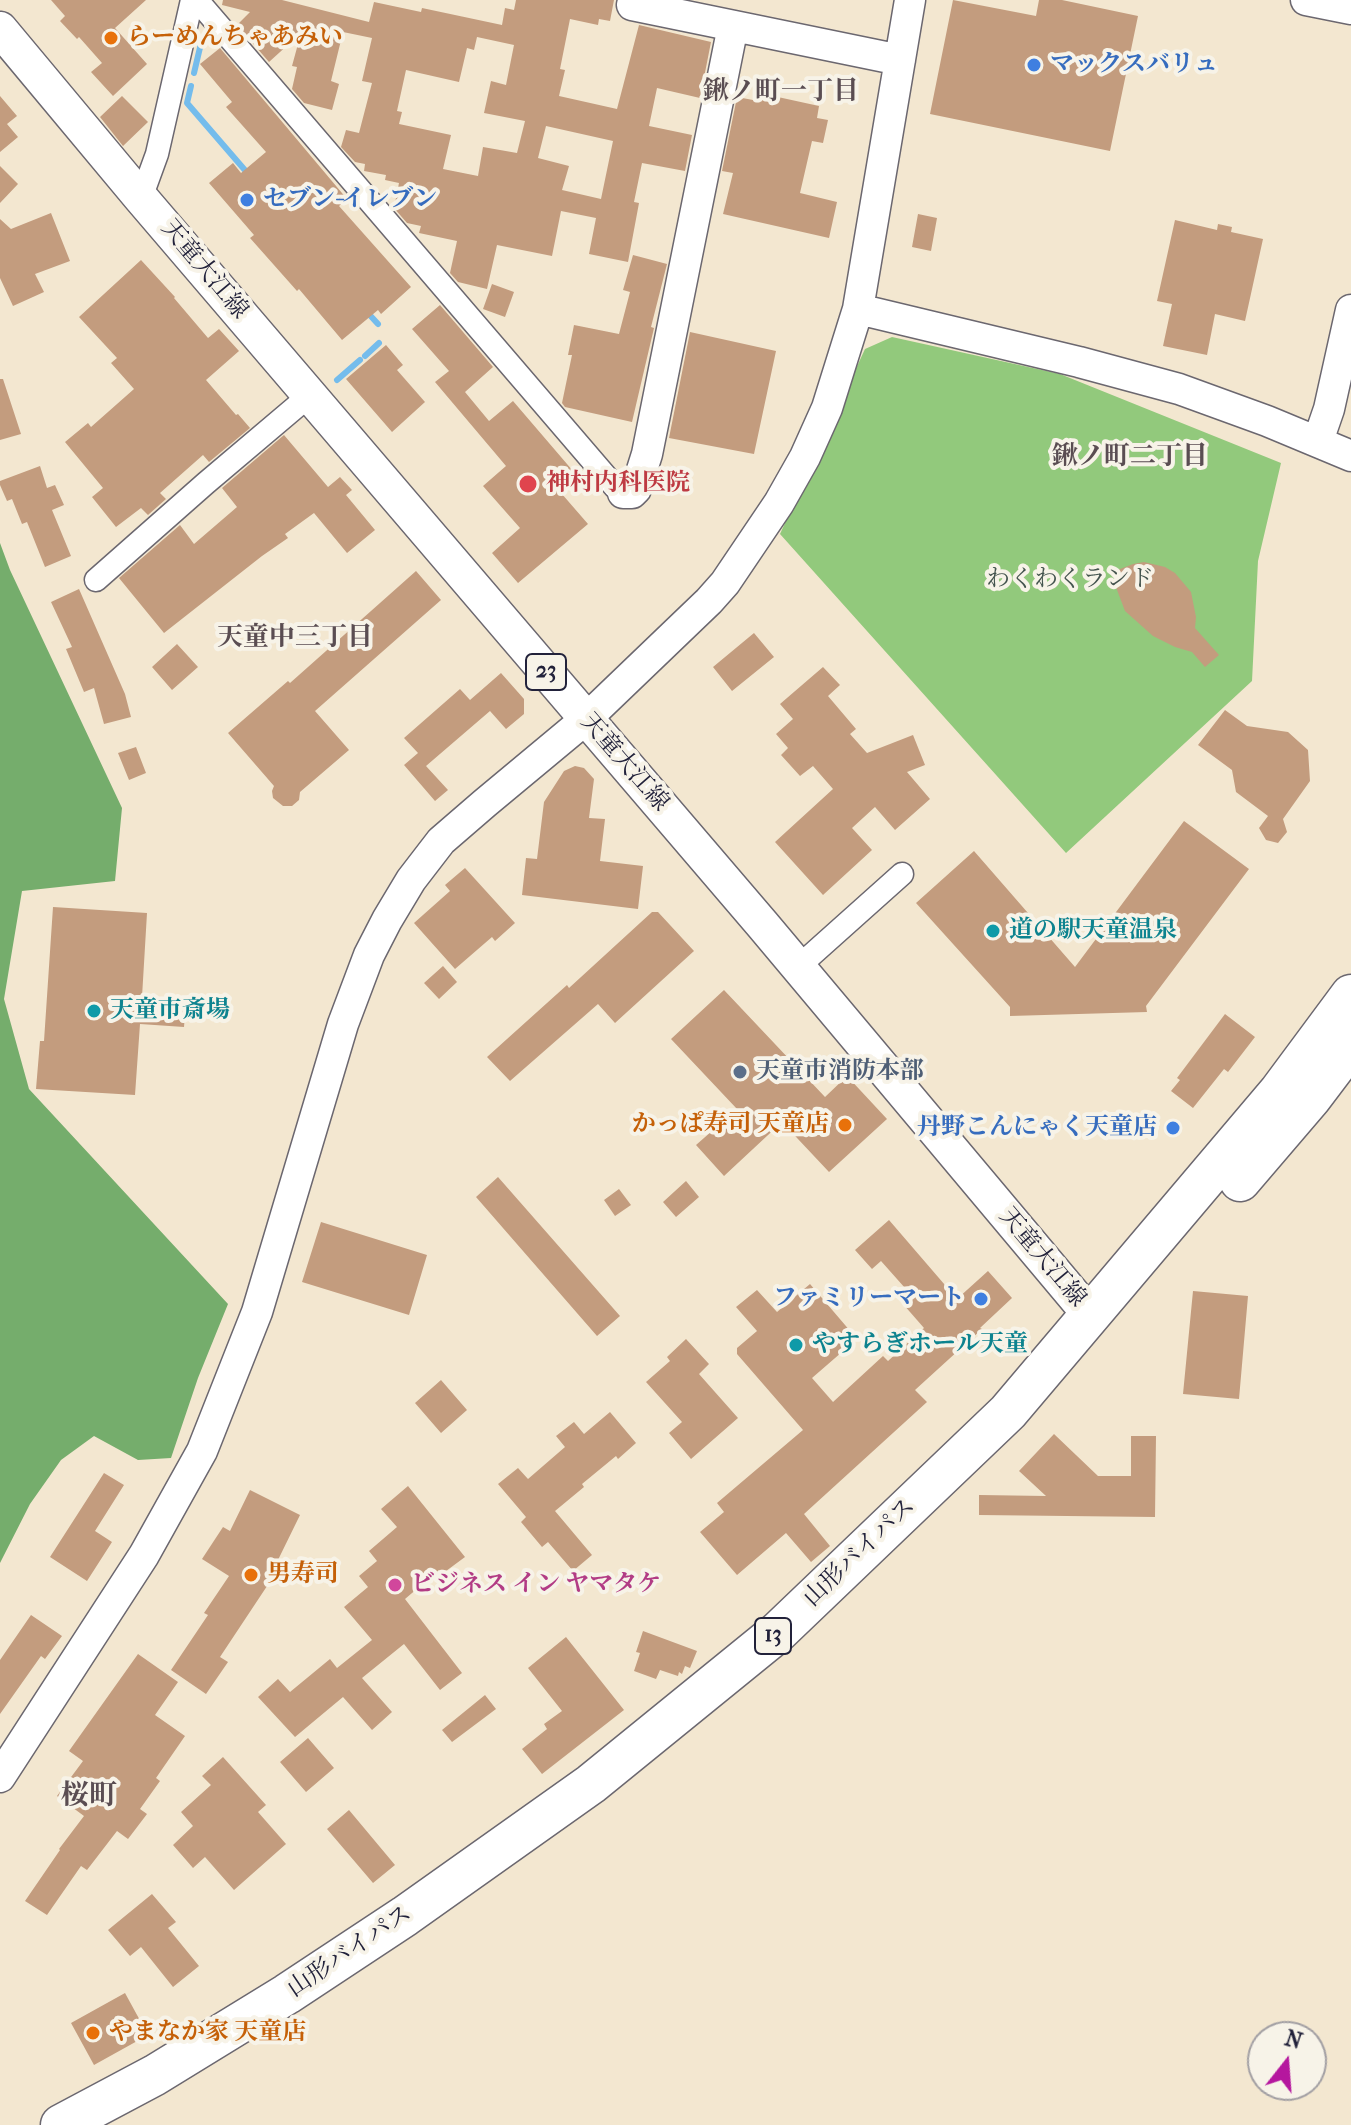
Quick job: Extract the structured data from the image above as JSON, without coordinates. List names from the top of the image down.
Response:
{
  "streets": {
    "highway": ["山形バイパス", "13"],
    "main road": ["天童大江線", "23"]
  },
  "crossings": [
    ["天童大江線", "山形バイパス"]
  ],
  "districts": [
    "鍬ノ町一丁目",
    "鍬ノ町二丁目",
    "天童中三丁目",
    "桜町"
  ],
  "parks": ["わくわくランド"],
  "places": [
    "らーめんちゃあみい",
    "マックスバリュ",
    "セブン-イレブン",
    "神村内科医院",
    "道の駅天童温泉",
    "天童市斎場",
    "天童市消防本部",
    "かっぱ寿司 天童店",
    "丹野こんにゃく天童店",
    "ファミリーマート",
    "やすらぎホール天童",
    "男寿司",
    "ビジネス イン ヤマタケ",
    "やまなか家 天童店"
  ],
  "north": "top"
}
